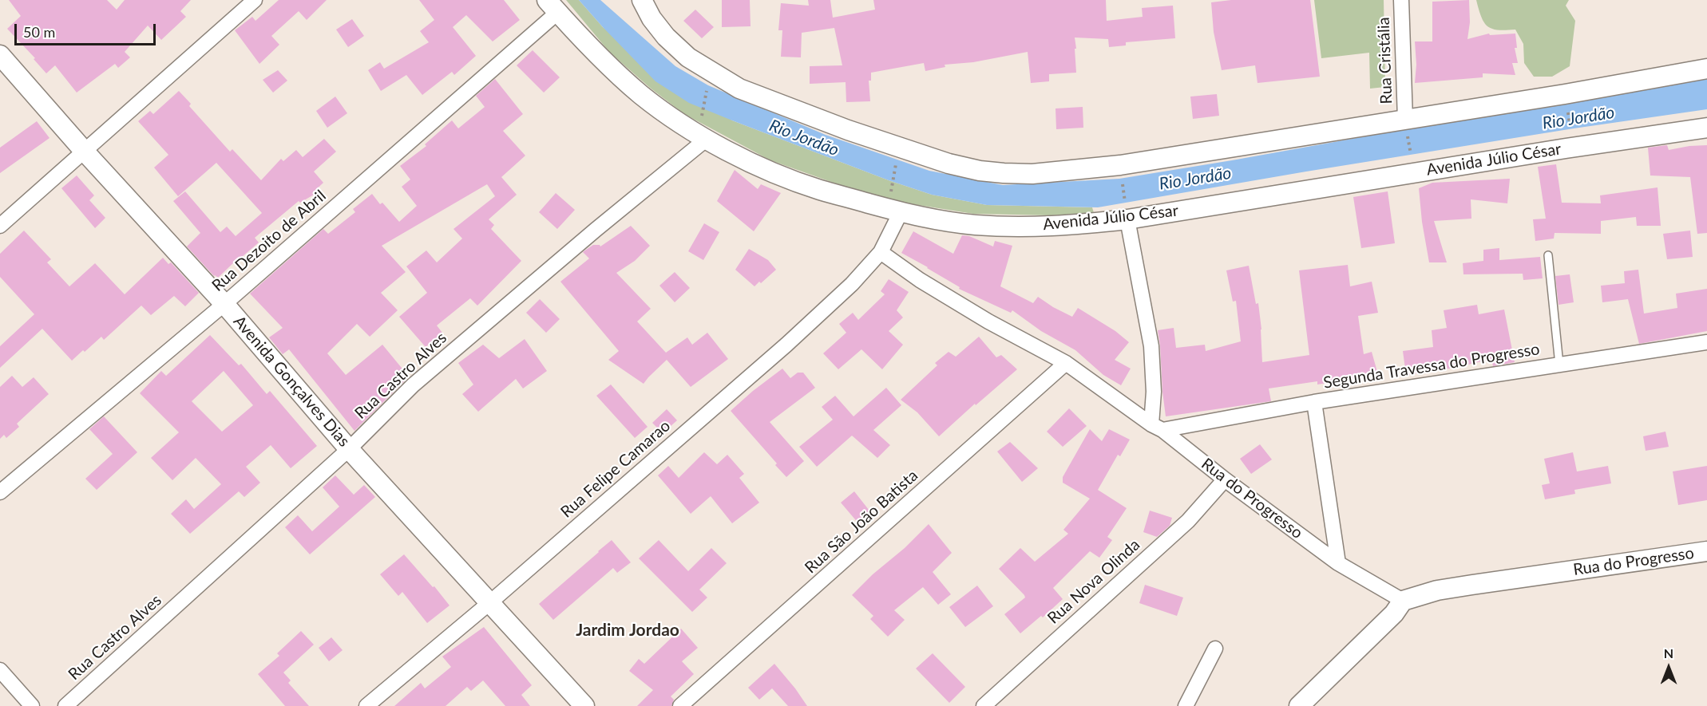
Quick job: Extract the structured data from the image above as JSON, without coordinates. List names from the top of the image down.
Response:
{
  "streets": {
    "street": [
      "Rua Cristália",
      "Avenida Júlio César",
      "Rua Dezoito de Abril",
      "Segunda Travessa do Progresso",
      "Rua Castro Alves",
      "Avenida Gonçalves Dias",
      "Rua Felipe Camarao",
      "Rua do Progresso",
      "Rua São João Batista",
      "Rua Nova Olinda"
    ]
  },
  "crossings": [
    ["Avenida Júlio César", "Rua Dezoito de Abril"],
    ["Avenida Júlio César", "Rua Castro Alves"],
    ["Rua Dezoito de Abril", "Avenida Gonçalves Dias"],
    ["Segunda Travessa do Progresso", "Rua do Progresso"],
    ["Rua Castro Alves", "Avenida Gonçalves Dias"],
    ["Avenida Gonçalves Dias", "Rua Felipe Camarao"],
    ["Rua Felipe Camarao", "Rua do Progresso"],
    ["Rua do Progresso", "Rua São João Batista"],
    ["Rua do Progresso", "Rua Nova Olinda"]
  ],
  "districts": ["Jardim Jordao"],
  "water": ["Rio Jordão"],
  "scale_bar": "50 m",
  "north": "top"
}
